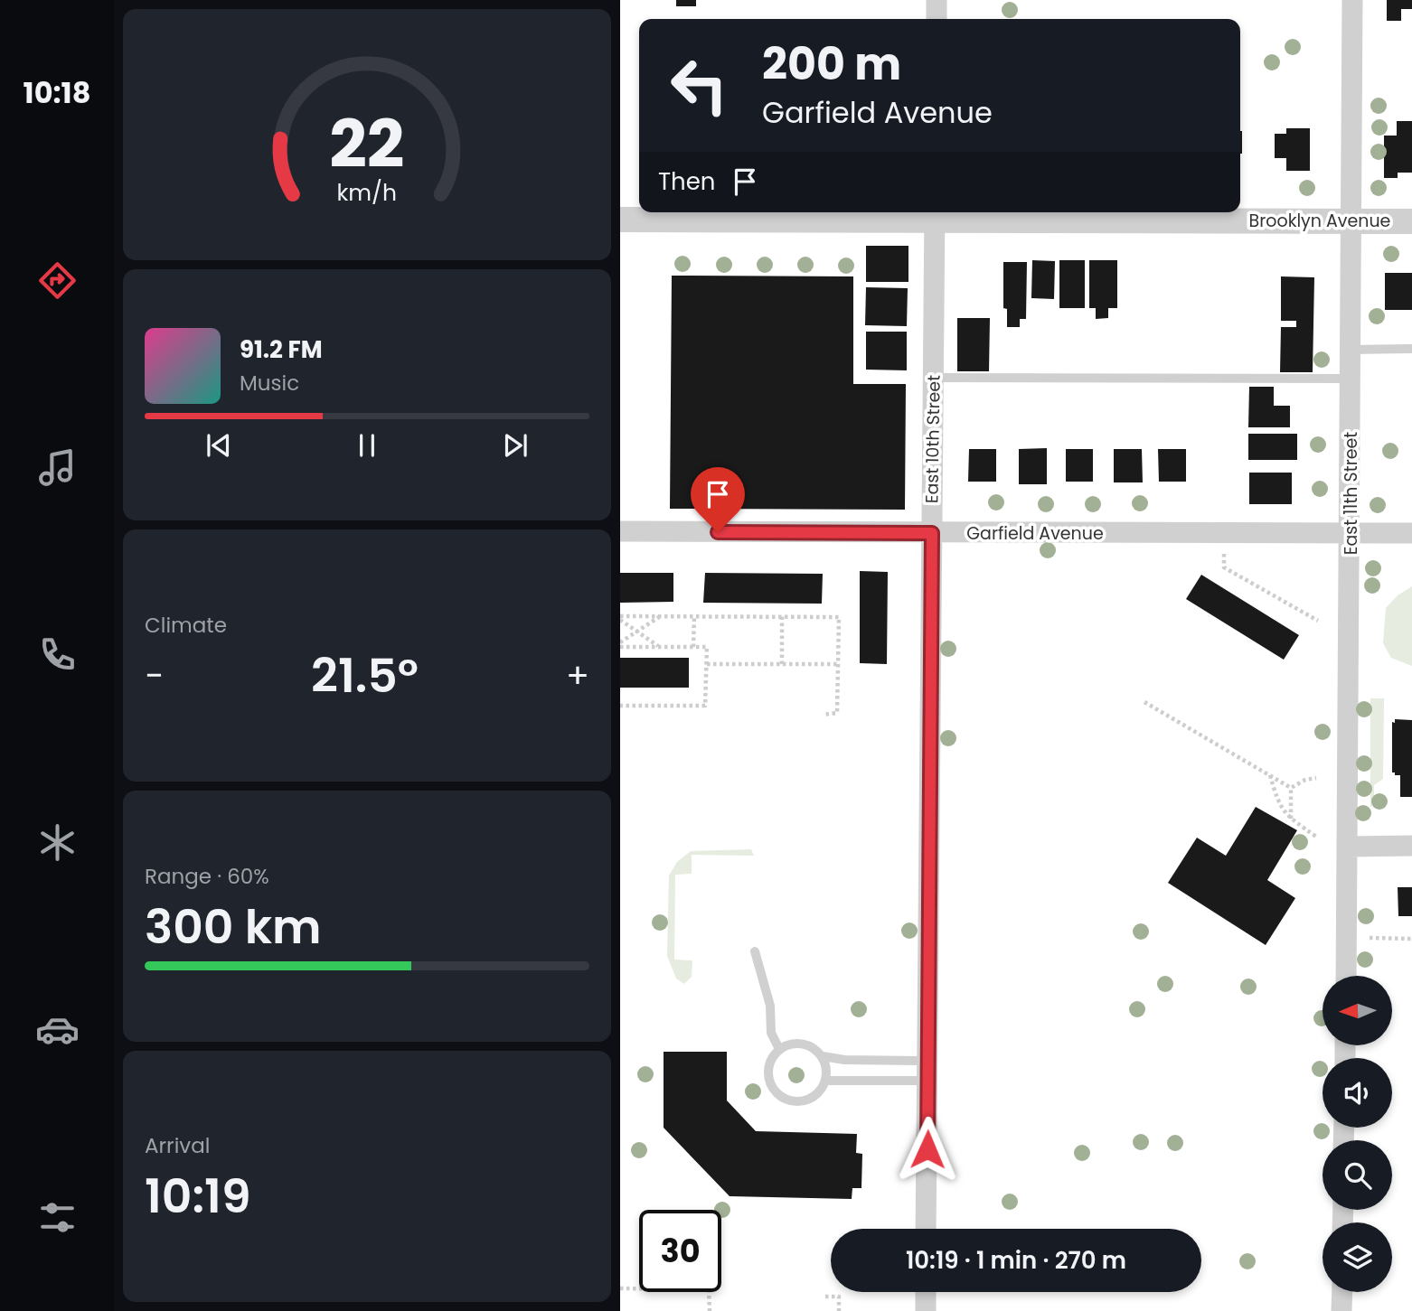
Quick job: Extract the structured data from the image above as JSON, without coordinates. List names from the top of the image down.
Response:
{
  "streets": {
    "street": [
      "Brooklyn Avenue",
      "East 10th Street",
      "East 11th Street",
      "Garfield Avenue"
    ]
  },
  "crossings": [
    ["Brooklyn Avenue", "East 10th Street"],
    ["Brooklyn Avenue", "East 11th Street"],
    ["East 10th Street", "Garfield Avenue"],
    ["East 11th Street", "Garfield Avenue"]
  ],
  "north": "left",
  "page": {
    "tabs": "10:18",
    "turn": ["200 m", "Garfield Avenue"],
    "then": "Then",
    "song": ["91.2 FM", "Music"],
    "tile": [
      "Climate",
      ["Range · 60%", "300 km"],
      ["Arrival", "10:19"]
    ],
    "heat": ["−", "21.5°", "+"],
    "limit": "30",
    "trip": "10:19 · 1 min · 270 m",
    "gauge": ["22", "km/h"]
  }
}
